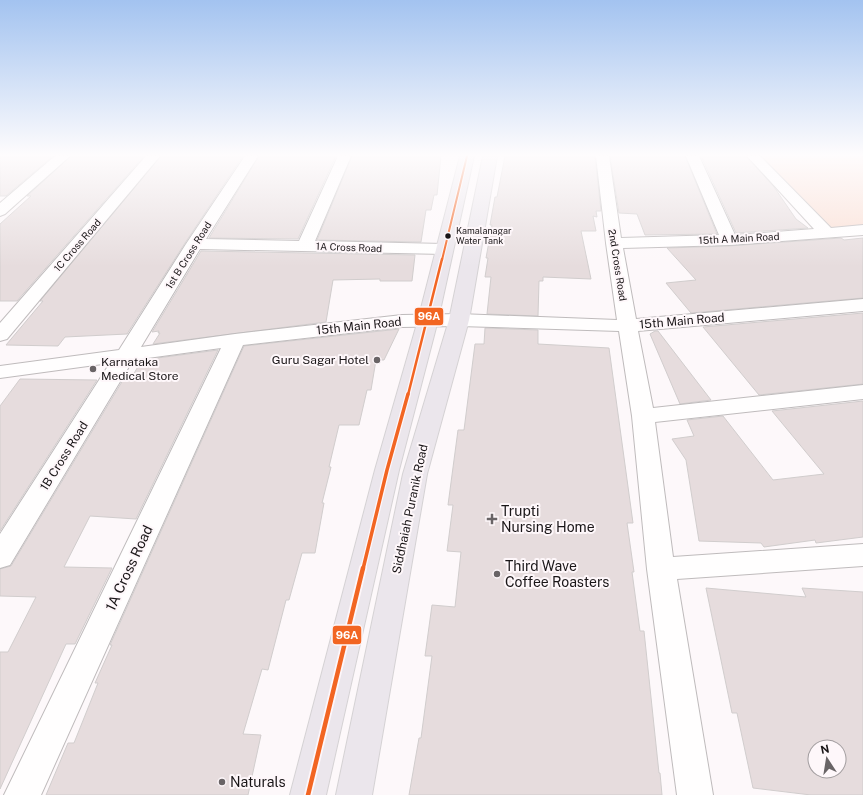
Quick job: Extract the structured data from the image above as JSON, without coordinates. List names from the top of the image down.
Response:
{
  "streets": {
    "main road": ["Siddhaiah Puranik Road"],
    "street": [
      "15th A Main Road",
      "1C Cross Road",
      "1A Cross Road",
      "1st B Cross Road",
      "2nd Cross Road",
      "15th Main Road",
      "1B Cross Road"
    ]
  },
  "crossings": [
    ["15th A Main Road", "2nd Cross Road"],
    ["1A Cross Road", "15th Main Road"],
    ["1st B Cross Road", "15th Main Road"],
    ["1st B Cross Road", "1B Cross Road"],
    ["2nd Cross Road", "15th Main Road"],
    ["15th Main Road", "1B Cross Road"],
    ["15th Main Road", "Siddhaiah Puranik Road"]
  ],
  "places": {
    "other": [
      "Kamalanagar Water Tank",
      "Guru Sagar Hotel",
      "Karnataka Medical Store",
      "Third Wave Coffee Roasters",
      "Naturals"
    ],
    "health": ["Trupti Nursing Home"]
  },
  "lines": ["transit line 96A"],
  "north": "top"
}
